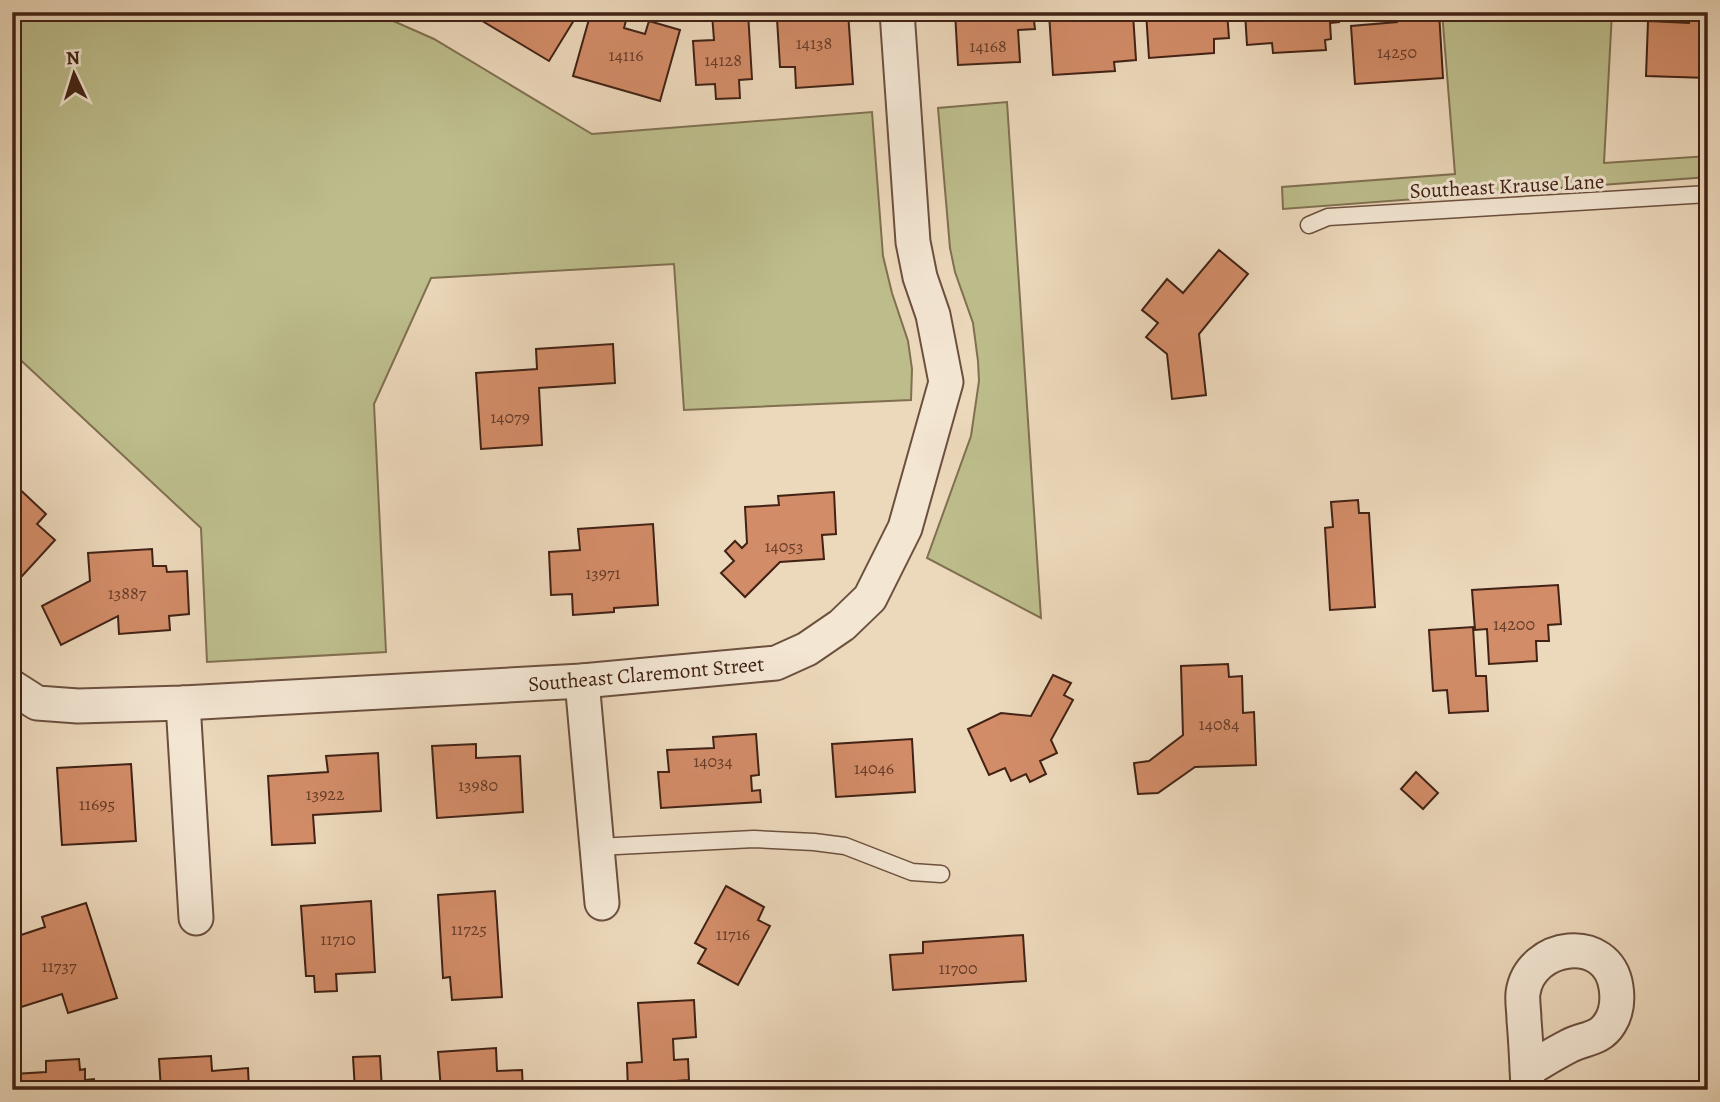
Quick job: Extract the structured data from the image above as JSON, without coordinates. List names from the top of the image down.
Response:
{
  "streets": {
    "street": ["Southeast Claremont Street"],
    "lane": ["Southeast Krause Lane"]
  },
  "house_numbers": [
    "14138",
    "14168",
    "14250",
    "14116",
    "14128",
    "14079",
    "14053",
    "13971",
    "13887",
    "14200",
    "14084",
    "14034",
    "14046",
    "13980",
    "13922",
    "11695",
    "11725",
    "11716",
    "11710",
    "11737",
    "11700"
  ],
  "north": "top"
}
